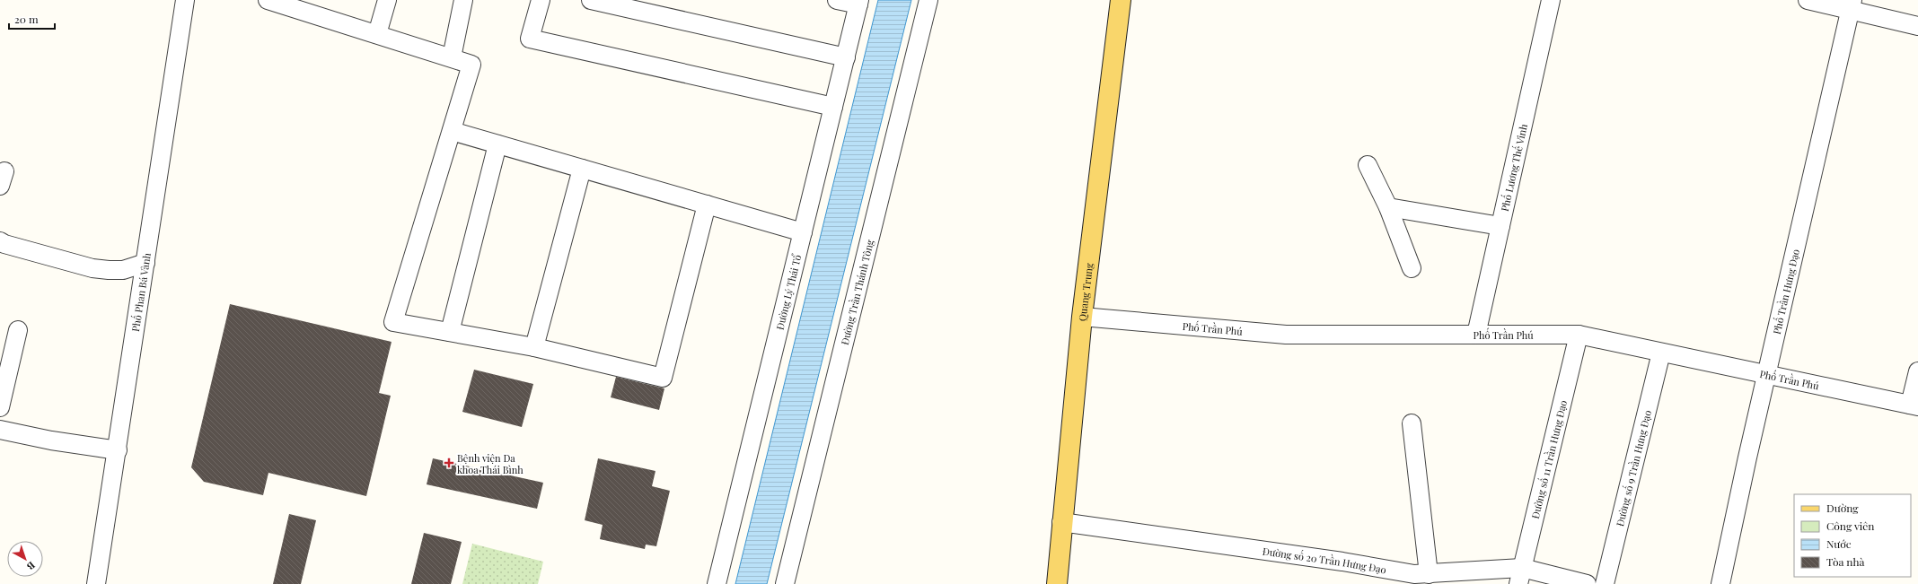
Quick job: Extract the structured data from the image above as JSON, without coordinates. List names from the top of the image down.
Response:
{
  "streets": {
    "main road": ["Quang Trung"],
    "street": [
      "Phố Lương Thế Vinh",
      "Đường Trần Thánh Tông",
      "Phố Trần Hưng Đạo",
      "Phố Phan Bá Vành",
      "Đường Lý Thái Tổ",
      "Phố Trần Phú",
      "Đường số 11 Trần Hưng Đạo",
      "Đường số 9 Trần Hưng Đạo",
      "Đường số 20 Trần Hưng Đạo"
    ]
  },
  "crossings": [
    ["Phố Lương Thế Vinh", "Phố Trần Phú"],
    ["Quang Trung", "Phố Trần Phú"],
    ["Quang Trung", "Đường số 20 Trần Hưng Đạo"],
    ["Phố Trần Hưng Đạo", "Phố Trần Phú"],
    ["Phố Trần Phú", "Đường số 11 Trần Hưng Đạo"],
    ["Phố Trần Phú", "Đường số 9 Trần Hưng Đạo"],
    ["Đường số 11 Trần Hưng Đạo", "Đường số 20 Trần Hưng Đạo"]
  ],
  "places": {
    "health": ["Bệnh viện Đa khoa Thái Bình"]
  },
  "legend": [
    "Đường",
    "Công viên",
    "Nước",
    "Tòa nhà"
  ],
  "scale_bar": "20 m",
  "north": "bottom right"
}
